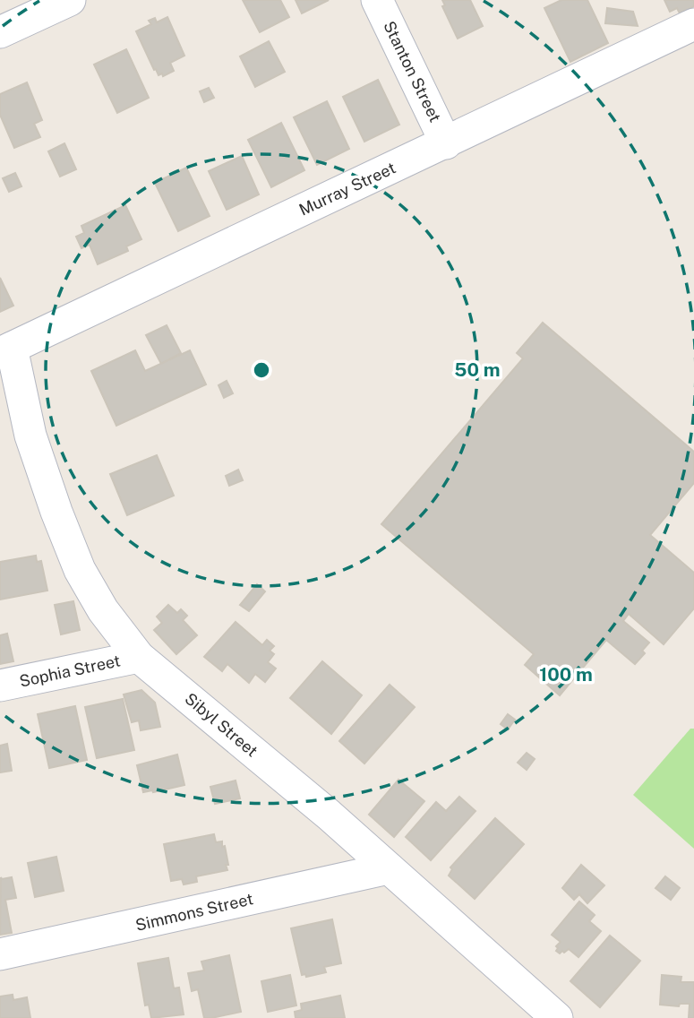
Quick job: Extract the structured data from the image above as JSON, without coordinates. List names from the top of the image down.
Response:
{
  "streets": {
    "street": [
      "Stanton Street",
      "Murray Street",
      "Sophia Street",
      "Sibyl Street",
      "Simmons Street"
    ]
  },
  "crossings": [
    ["Stanton Street", "Murray Street"],
    ["Murray Street", "Sibyl Street"],
    ["Sophia Street", "Sibyl Street"],
    ["Sibyl Street", "Simmons Street"]
  ],
  "rings": ["50 m", "100 m"]
}
